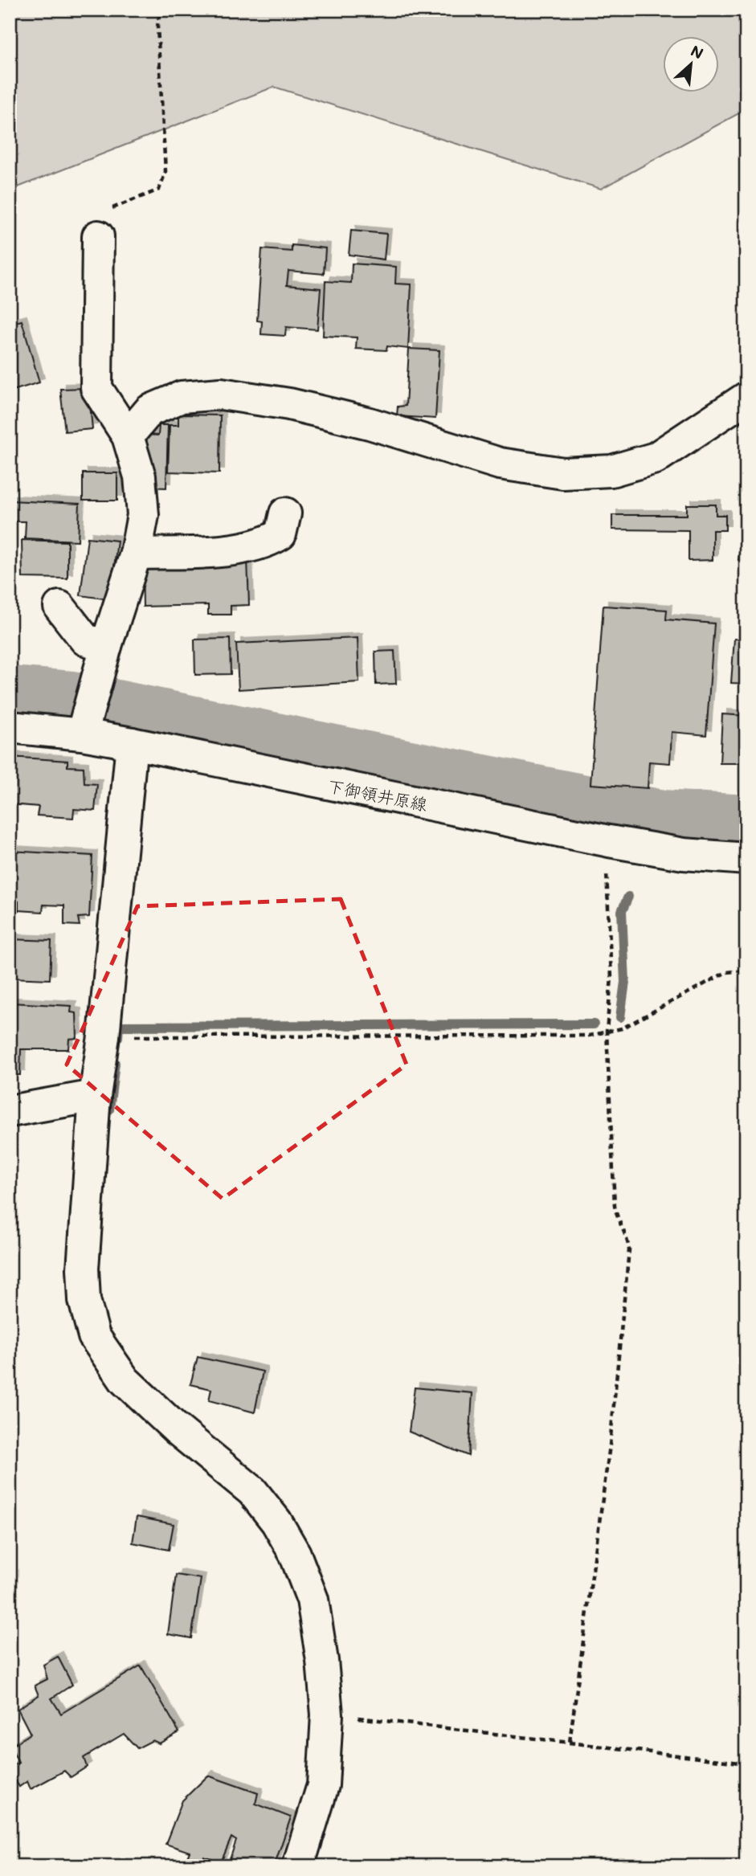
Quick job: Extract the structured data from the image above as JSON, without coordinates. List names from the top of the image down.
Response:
{
  "streets": {
    "street": ["下御領井原線"]
  },
  "north": "top right"
}
